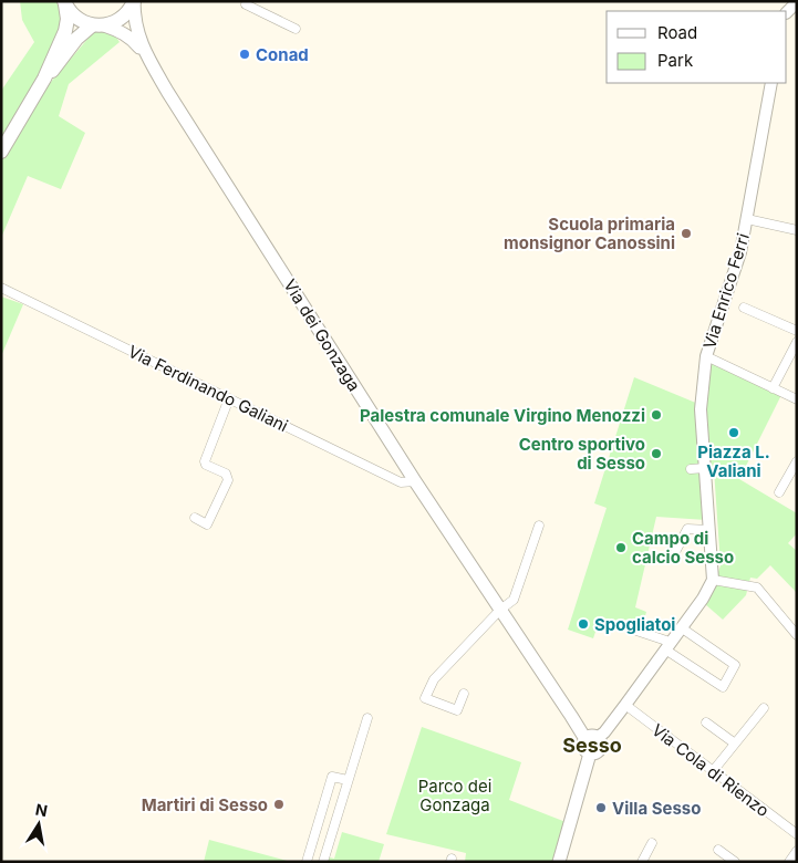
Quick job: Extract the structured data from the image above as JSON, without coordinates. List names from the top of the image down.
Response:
{
  "streets": {
    "main road": ["Via dei Gonzaga"],
    "street": ["Via Enrico Ferri", "Via Ferdinando Galiani", "Via Cola di Rienzo"]
  },
  "crossings": [
    ["Via dei Gonzaga", "Via Ferdinando Galiani"]
  ],
  "districts": ["Sesso"],
  "parks": ["Parco dei Gonzaga"],
  "places": [
    "Conad",
    "Scuola primaria monsignor Canossini",
    "Palestra comunale Virgino Menozzi",
    "Piazza L. Valiani",
    "Centro sportivo di Sesso",
    "Campo di calcio Sesso",
    "Spogliatoi",
    "Martiri di Sesso",
    "Villa Sesso"
  ],
  "legend": ["Road", "Park"],
  "north": "top"
}
